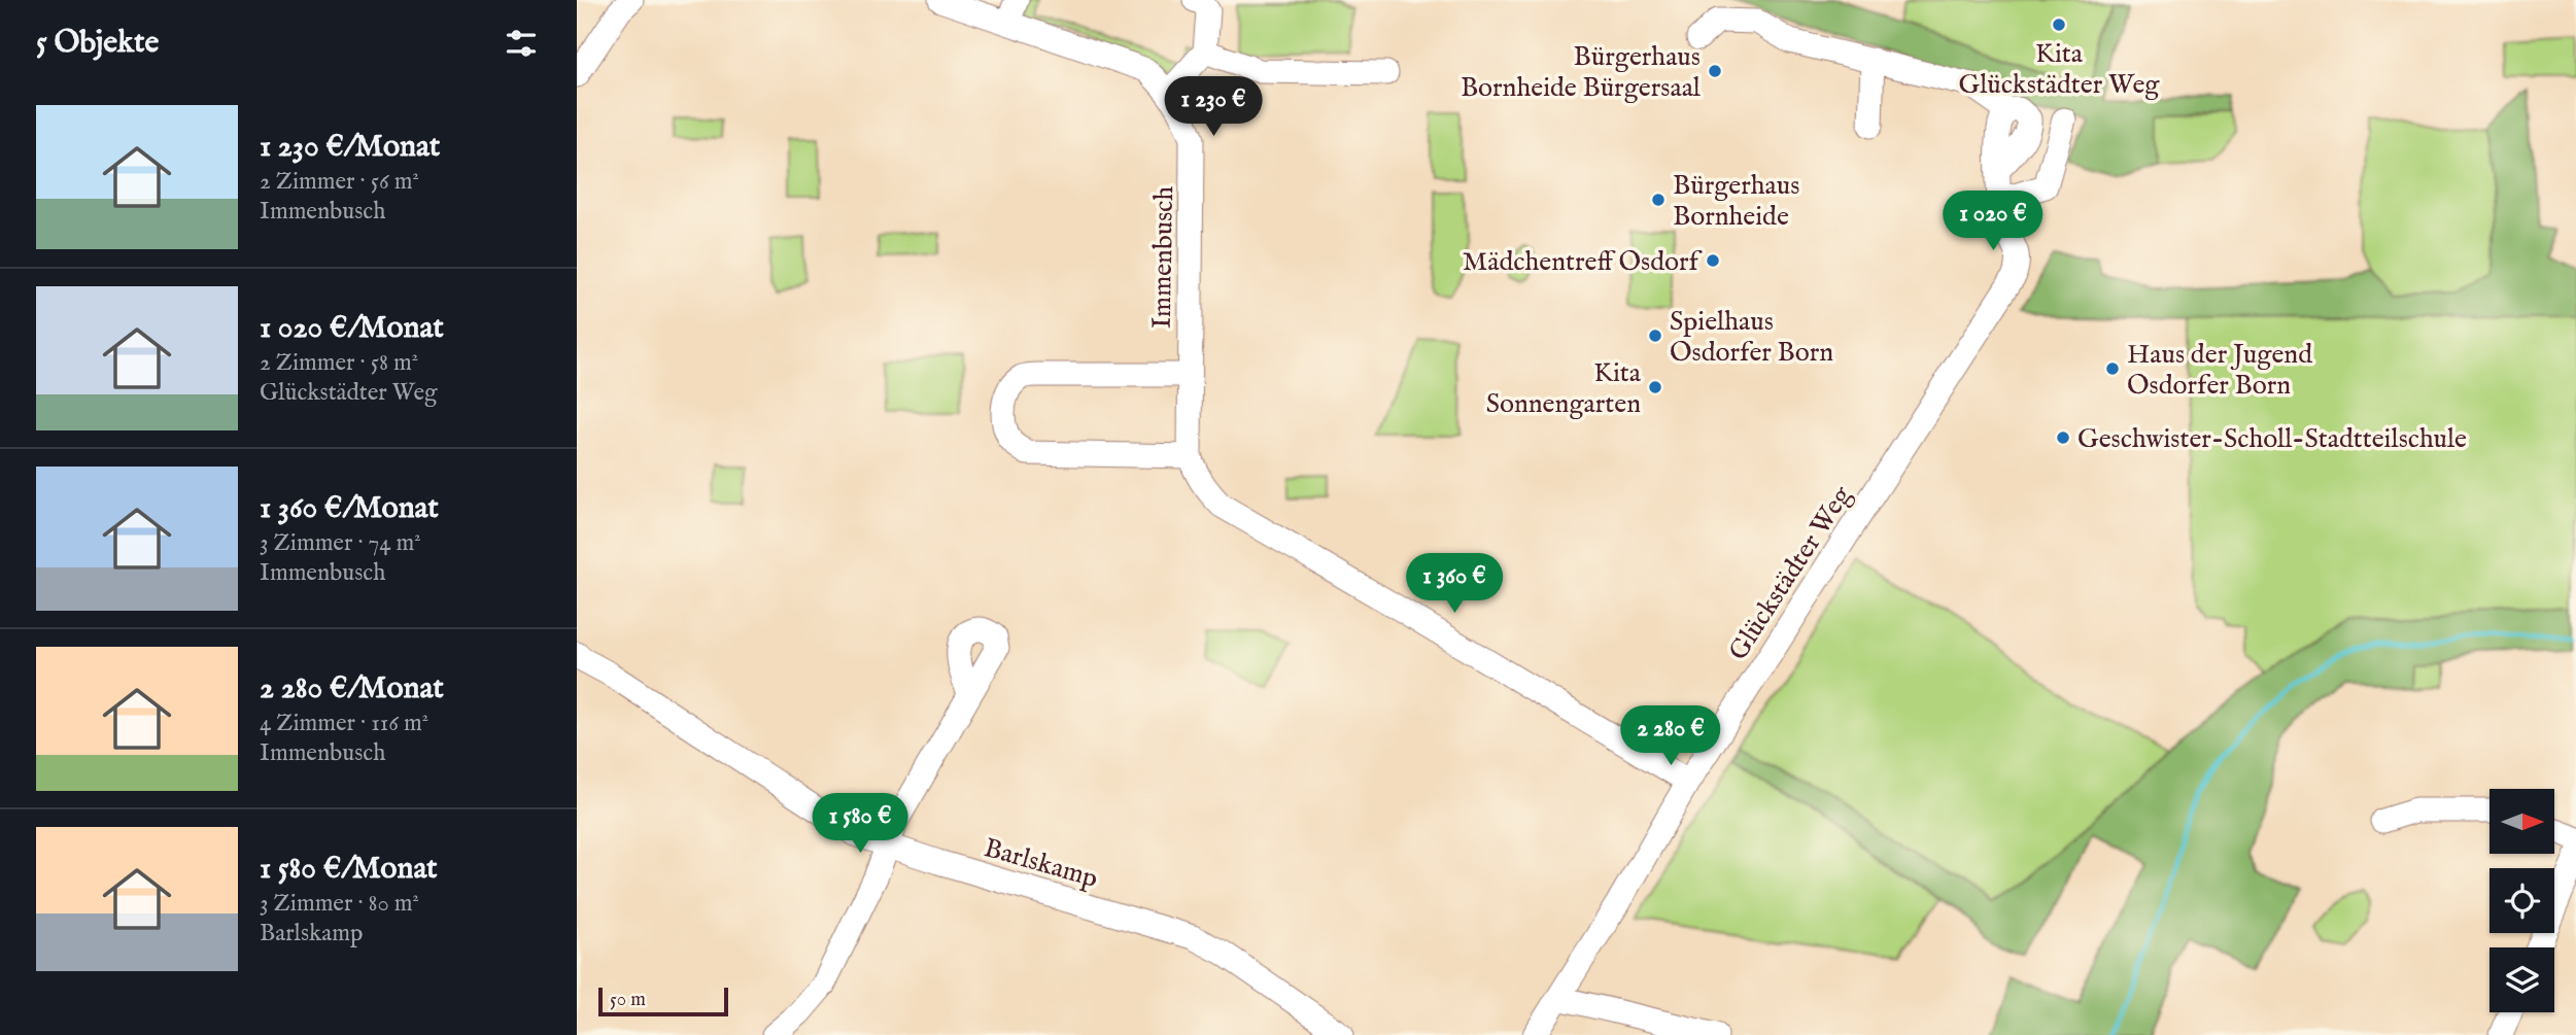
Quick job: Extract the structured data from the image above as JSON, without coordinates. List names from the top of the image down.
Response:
{
  "streets": {
    "street": ["Immenbusch", "Glückstädter Weg", "Barlskamp"]
  },
  "crossings": [
    ["Immenbusch", "Glückstädter Weg"]
  ],
  "places": [
    "Kita Glückstädter Weg",
    "Bürgerhaus Bornheide Bürgersaal",
    "Bürgerhaus Bornheide",
    "Mädchentreff Osdorf",
    "Spielhaus Osdorfer Born",
    "Haus der Jugend Osdorfer Born",
    "Kita Sonnengarten",
    "Geschwister-Scholl-Stadtteilschule"
  ],
  "scale_bar": "50 m",
  "north": "right",
  "page": {
    "heading": "5 Objekte",
    "price": [
      "1 230 €",
      "1 020 €",
      "1 360 €",
      "2 280 €",
      "1 580 €"
    ],
    "list": [
      {
        "name": "1 230 €/Monat",
        "note": "2 Zimmer · 56 m² · Immenbusch"
      },
      {
        "name": "1 020 €/Monat",
        "note": "2 Zimmer · 58 m² · Glückstädter Weg"
      },
      {
        "name": "1 360 €/Monat",
        "note": "3 Zimmer · 74 m² · Immenbusch"
      },
      {
        "name": "2 280 €/Monat",
        "note": "4 Zimmer · 116 m² · Immenbusch"
      },
      {
        "name": "1 580 €/Monat",
        "note": "3 Zimmer · 80 m² · Barlskamp"
      }
    ],
    "scale": "50 m"
  }
}
